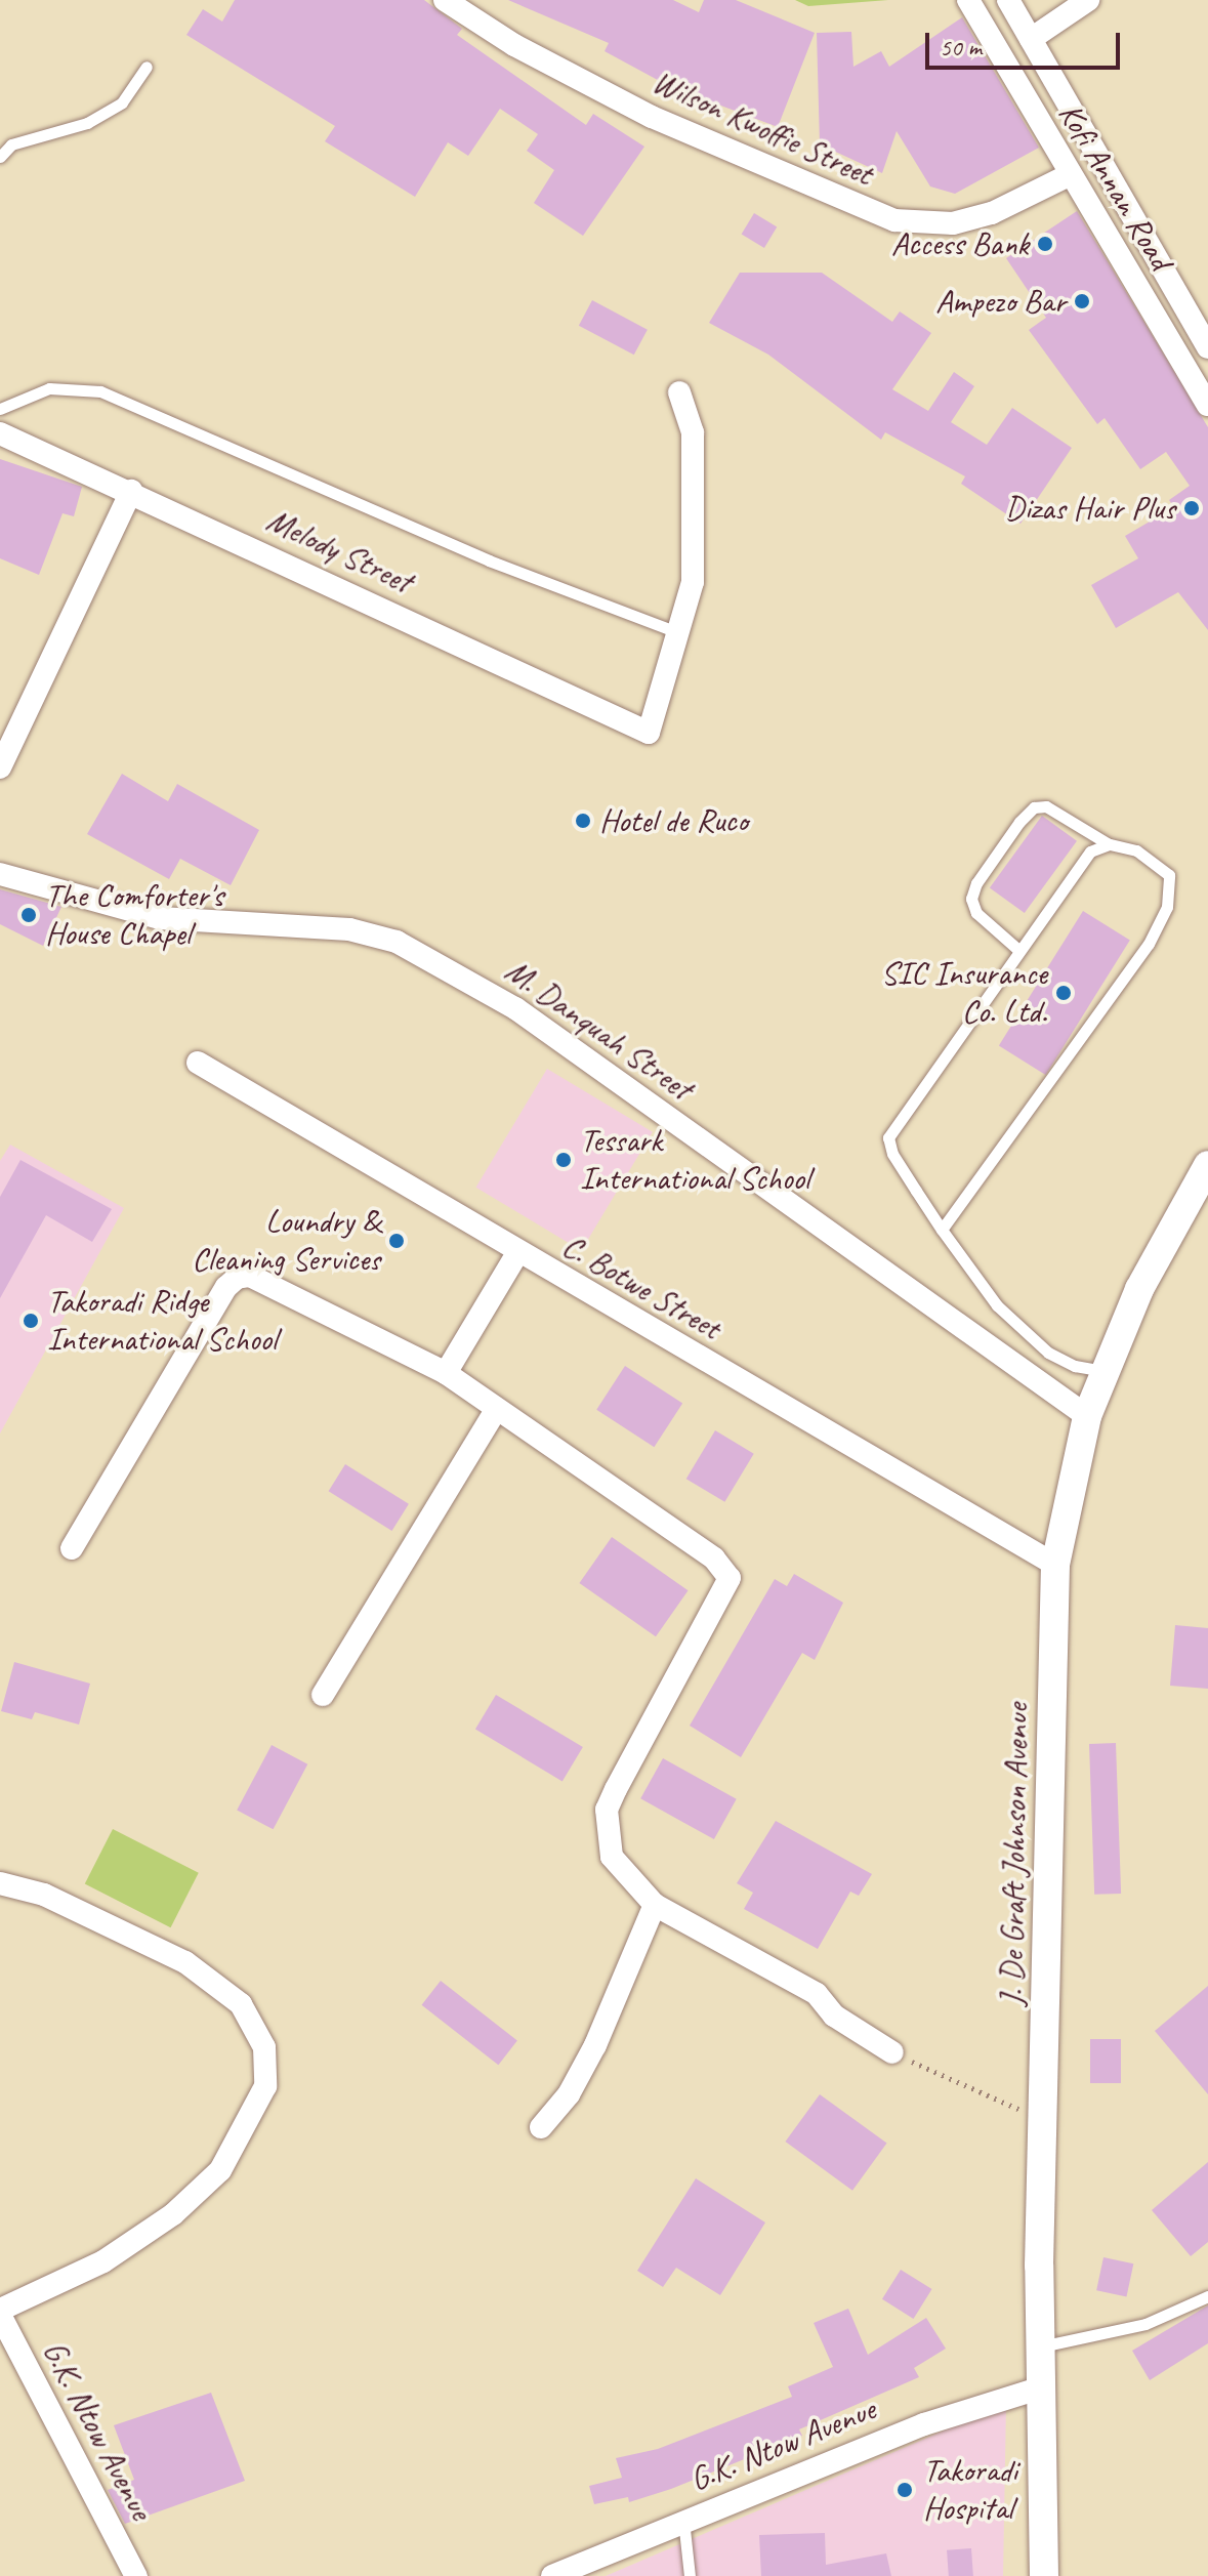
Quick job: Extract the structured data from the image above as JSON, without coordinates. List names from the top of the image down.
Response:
{
  "streets": {
    "street": [
      "Wilson Kwoffie Street",
      "Kofi Annan Road",
      "Melody Street",
      "M. Danquah Street",
      "C. Botwe Street",
      "J. De Graft Johnson Avenue",
      "G.K. Ntow Avenue"
    ]
  },
  "crossings": [
    ["Wilson Kwoffie Street", "Kofi Annan Road"],
    ["M. Danquah Street", "J. De Graft Johnson Avenue"],
    ["C. Botwe Street", "J. De Graft Johnson Avenue"],
    ["J. De Graft Johnson Avenue", "G.K. Ntow Avenue"]
  ],
  "places": [
    "Access Bank",
    "Ampezo Bar",
    "Dizas Hair Plus",
    "Hotel de Ruco",
    "The Comforter's House Chapel",
    "SIC Insurance Co. Ltd.",
    "Tessark International School",
    "Loundry & Cleaning Services",
    "Takoradi Ridge International School",
    "Takoradi Hospital"
  ],
  "scale_bar": "50 m"
}
